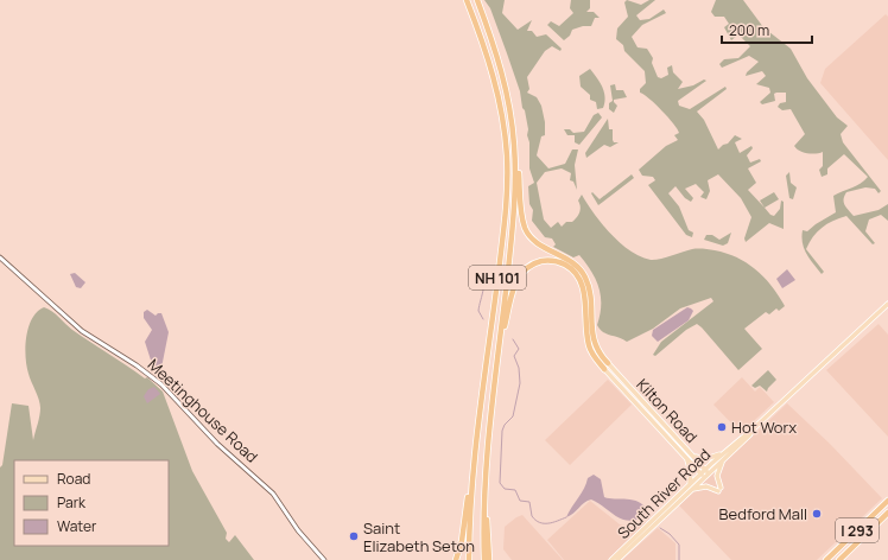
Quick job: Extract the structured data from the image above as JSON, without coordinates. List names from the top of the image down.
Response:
{
  "streets": {
    "highway": ["NH 101", "I 293"],
    "main road": ["Kilton Road", "South River Road"],
    "street": ["Meetinghouse Road"]
  },
  "crossings": [
    ["Kilton Road", "South River Road"]
  ],
  "places": ["Hot Worx", "Bedford Mall", "Saint Elizabeth Seton"],
  "legend": ["Road", "Park", "Water"],
  "scale_bar": "200 m"
}
